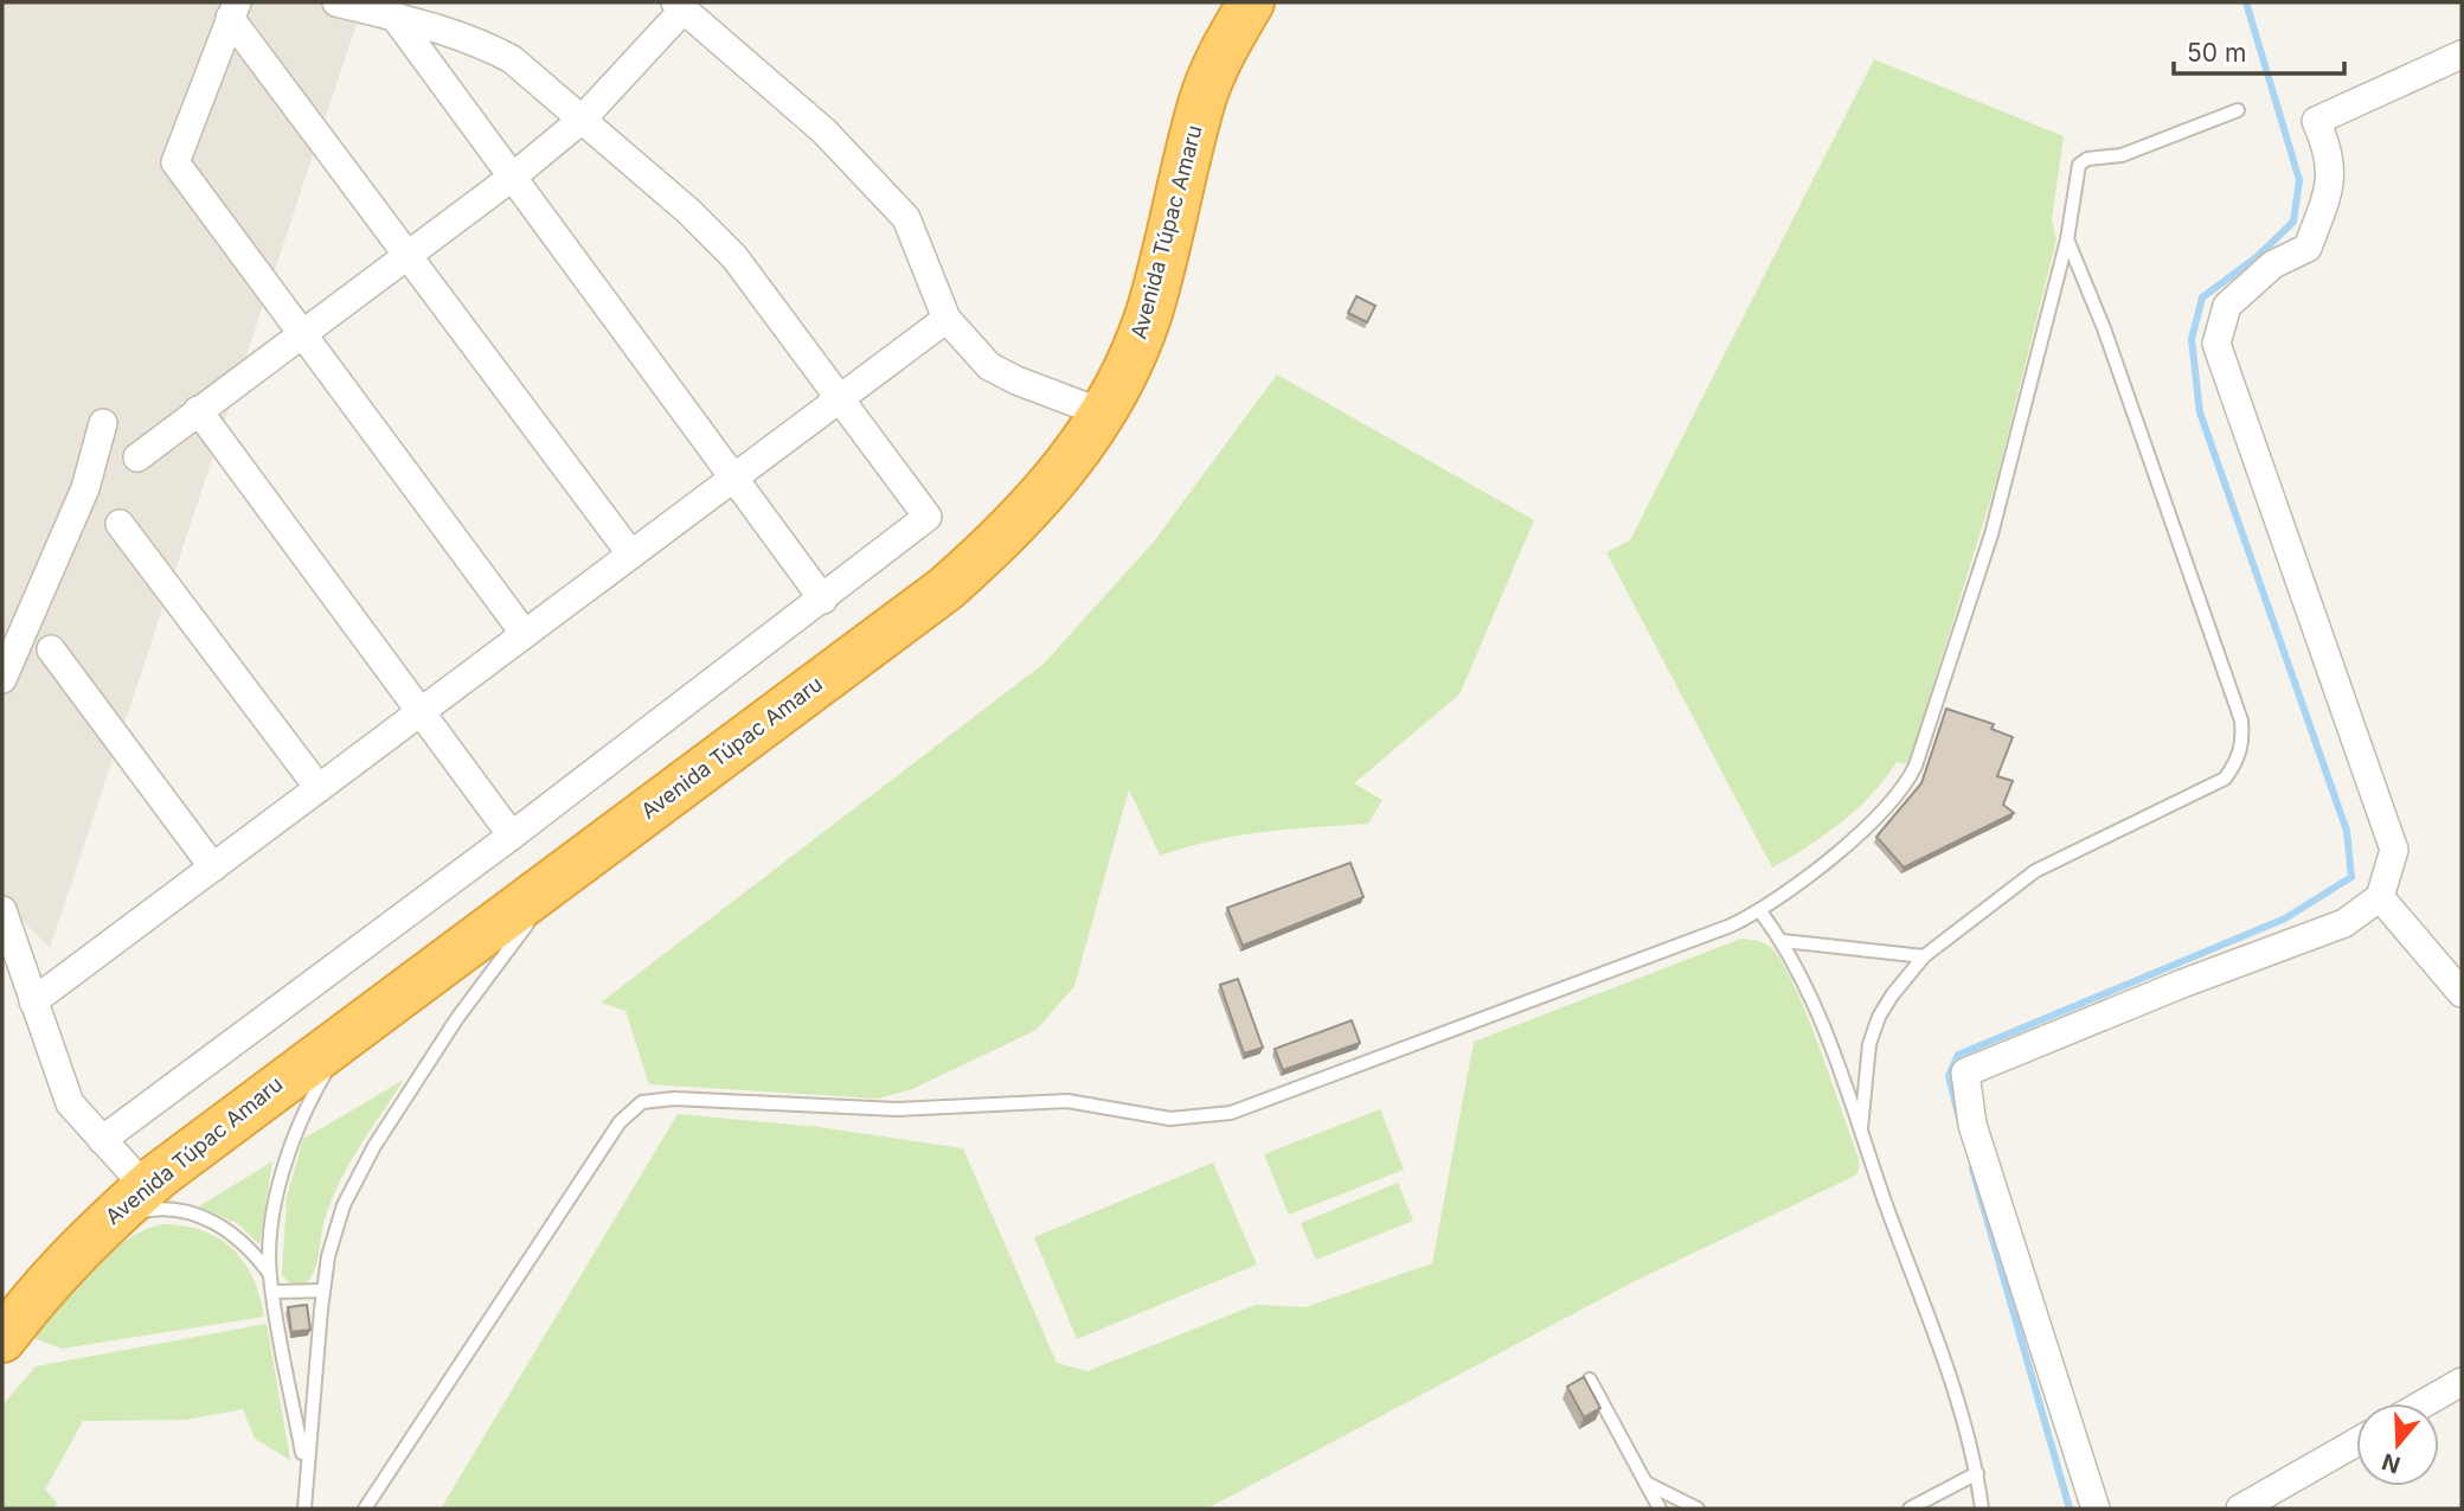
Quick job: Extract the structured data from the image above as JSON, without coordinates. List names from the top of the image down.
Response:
{
  "streets": {
    "highway": ["Avenida Túpac Amaru"]
  },
  "scale_bar": "50 m",
  "north": "bottom"
}
